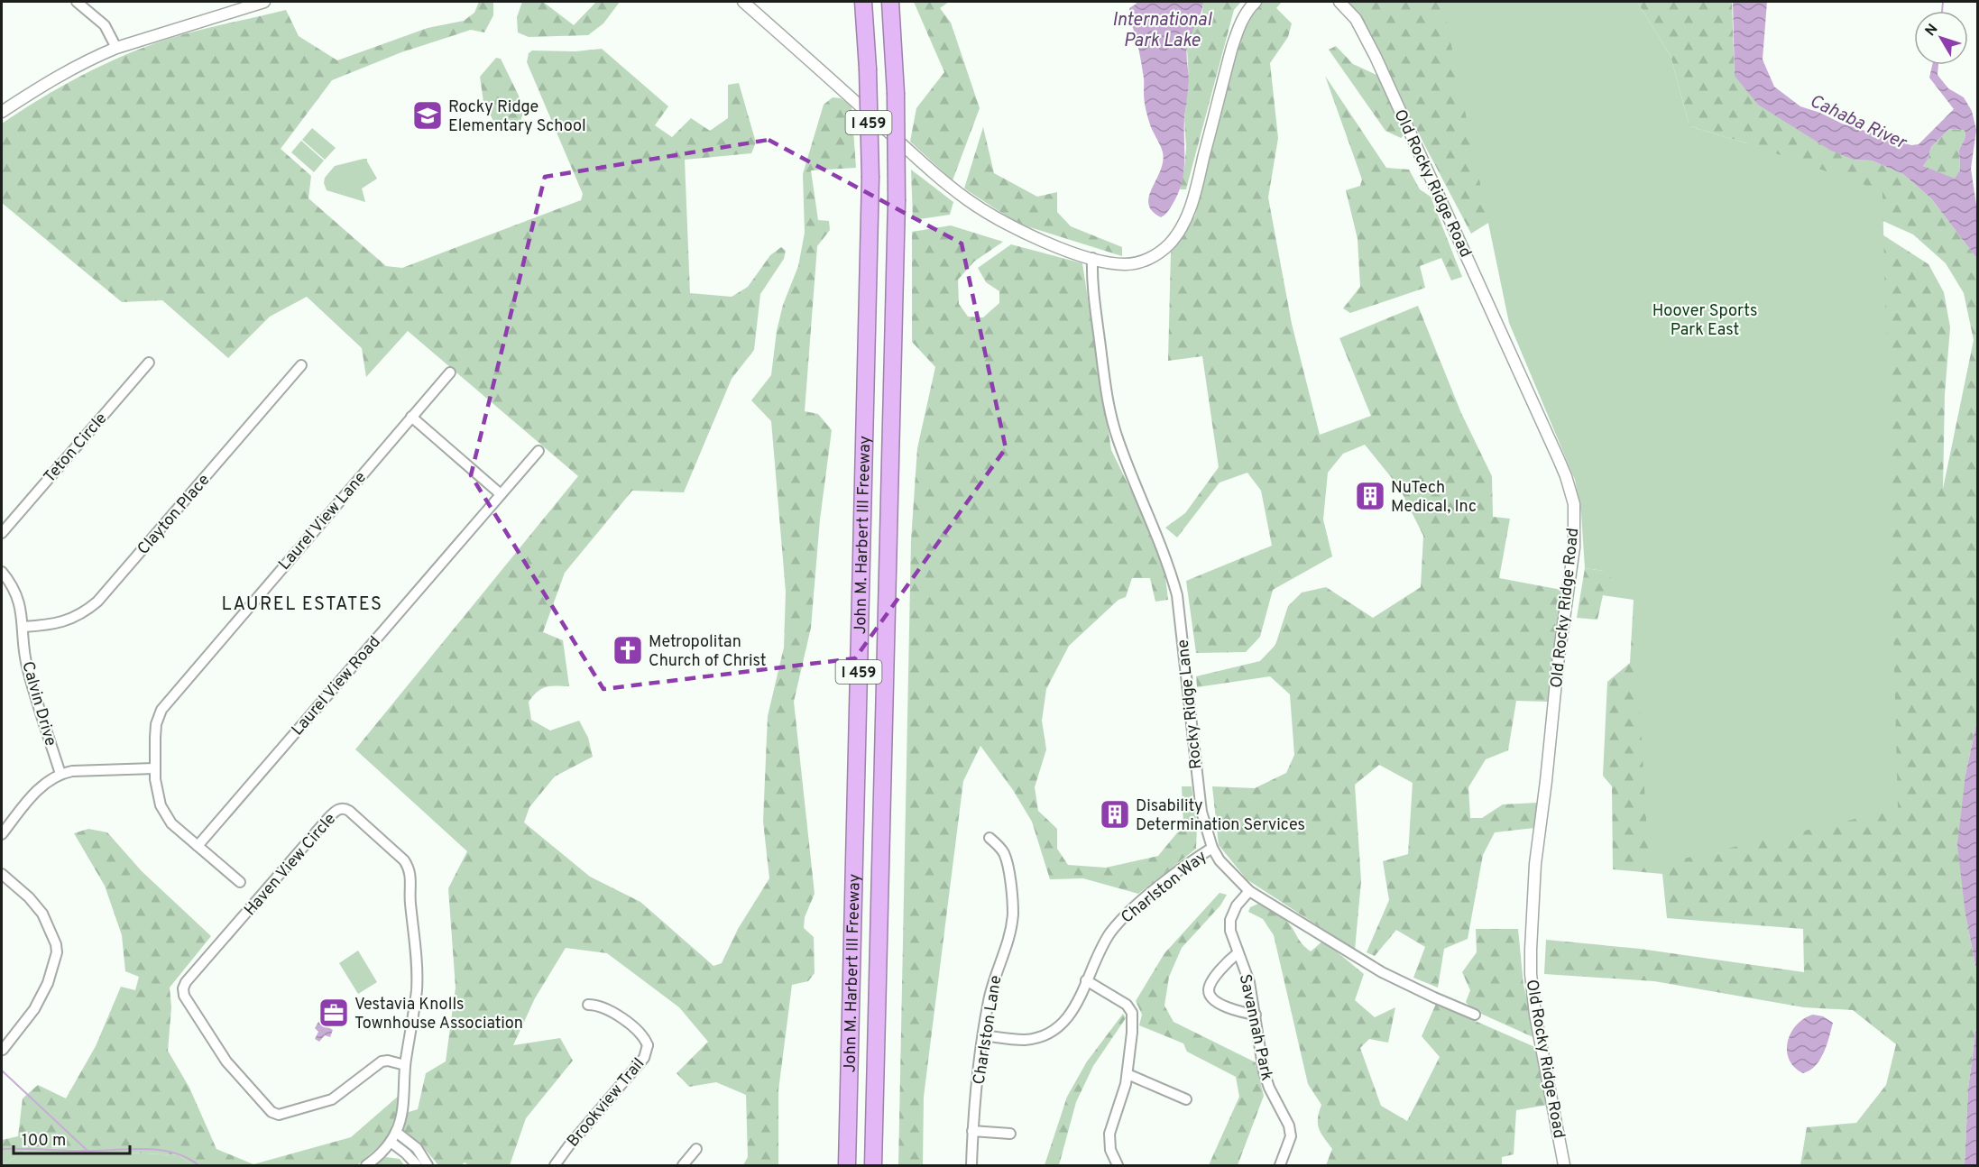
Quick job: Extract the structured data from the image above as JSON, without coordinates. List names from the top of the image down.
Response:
{
  "streets": {
    "highway": ["I 459", "John M. Harbert III Freeway"],
    "street": [
      "Old Rocky Ridge Road",
      "Teton Circle",
      "Clayton Place",
      "Laurel View Lane",
      "Laurel View Road",
      "Calvin Drive",
      "Rocky Ridge Lane",
      "Haven View Circle",
      "Charlston Way",
      "Savannah Park",
      "Charlston Lane",
      "Brookview Trail"
    ]
  },
  "crossings": [
    ["Clayton Place", "Calvin Drive"],
    ["Laurel View Lane", "Laurel View Road"],
    ["Rocky Ridge Lane", "Charlston Way"],
    ["Rocky Ridge Lane", "Savannah Park"],
    ["Charlston Way", "Charlston Lane"]
  ],
  "districts": ["LAUREL ESTATES"],
  "water": ["International Park Lake", "Cahaba River"],
  "parks": ["Hoover Sports Park East"],
  "places": {
    "school or university": ["Rocky Ridge Elementary School"],
    "building": ["NuTech Medical, Inc", "Disability Determination Services"],
    "church": ["Metropolitan Church of Christ"],
    "office": ["Vestavia Knolls Townhouse Association"]
  },
  "scale_bar": "100 m",
  "north": "top left"
}
